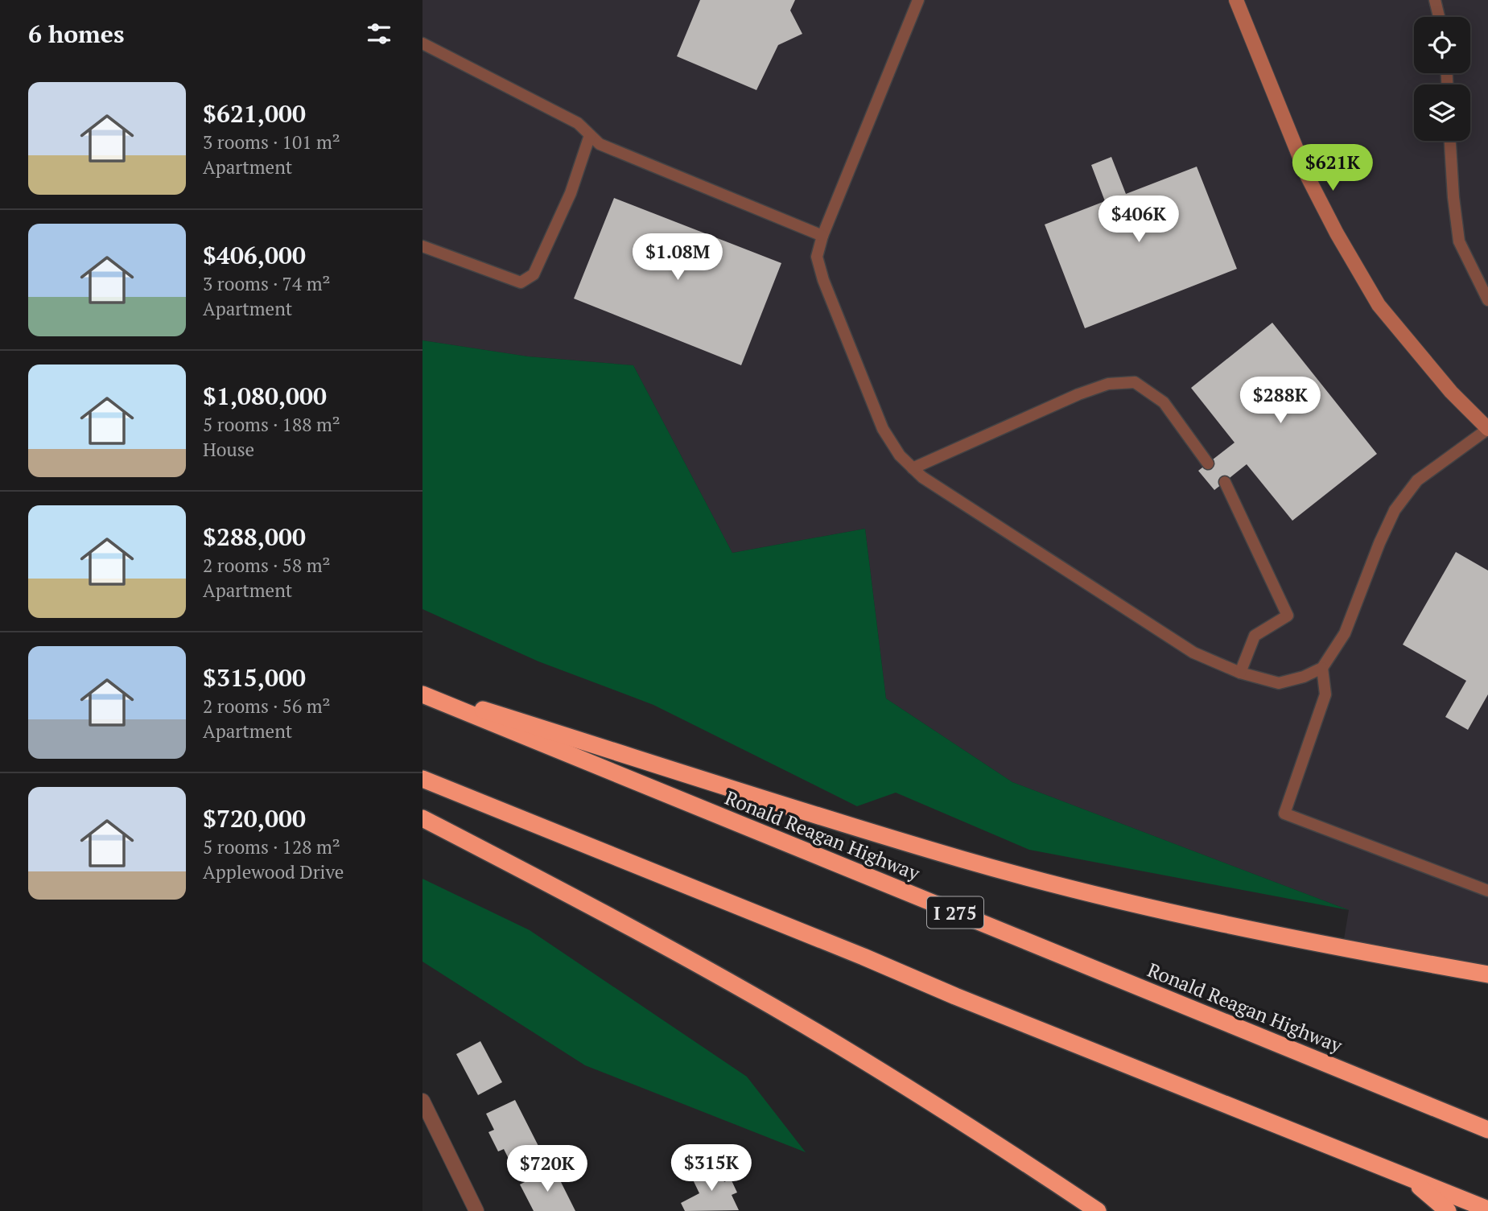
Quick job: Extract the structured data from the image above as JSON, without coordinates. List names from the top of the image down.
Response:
{
  "streets": {
    "highway": ["Ronald Reagan Highway", "I 275"]
  },
  "page": {
    "heading": "6 homes",
    "list": [
      {
        "name": "$621,000",
        "note": "3 rooms · 101 m² · Apartment"
      },
      {
        "name": "$406,000",
        "note": "3 rooms · 74 m² · Apartment"
      },
      {
        "name": "$1,080,000",
        "note": "5 rooms · 188 m² · House"
      },
      {
        "name": "$288,000",
        "note": "2 rooms · 58 m² · Apartment"
      },
      {
        "name": "$315,000",
        "note": "2 rooms · 56 m² · Apartment"
      },
      {
        "name": "$720,000",
        "note": "5 rooms · 128 m² · Applewood Drive"
      }
    ],
    "price": [
      "$621K",
      "$406K",
      "$1.08M",
      "$288K",
      "$315K",
      "$720K"
    ]
  }
}
